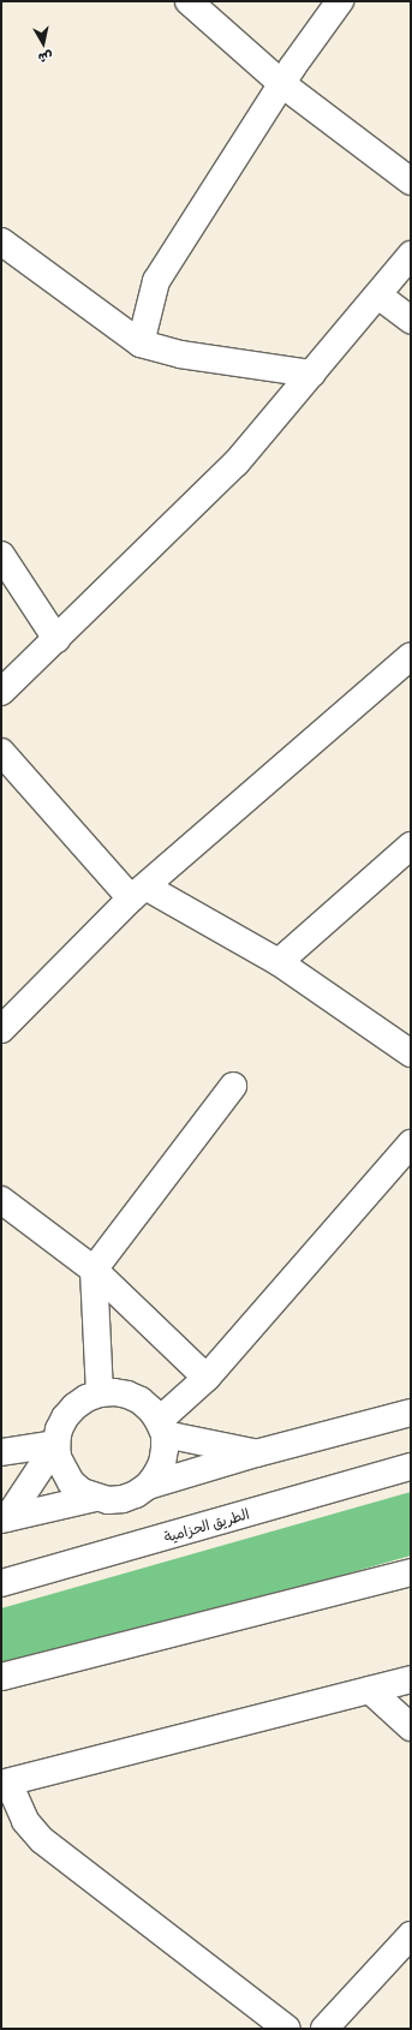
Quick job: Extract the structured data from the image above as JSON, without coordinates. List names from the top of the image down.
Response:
{
  "streets": {
    "main road": ["الطريق الحزامية"]
  },
  "north": "bottom"
}
